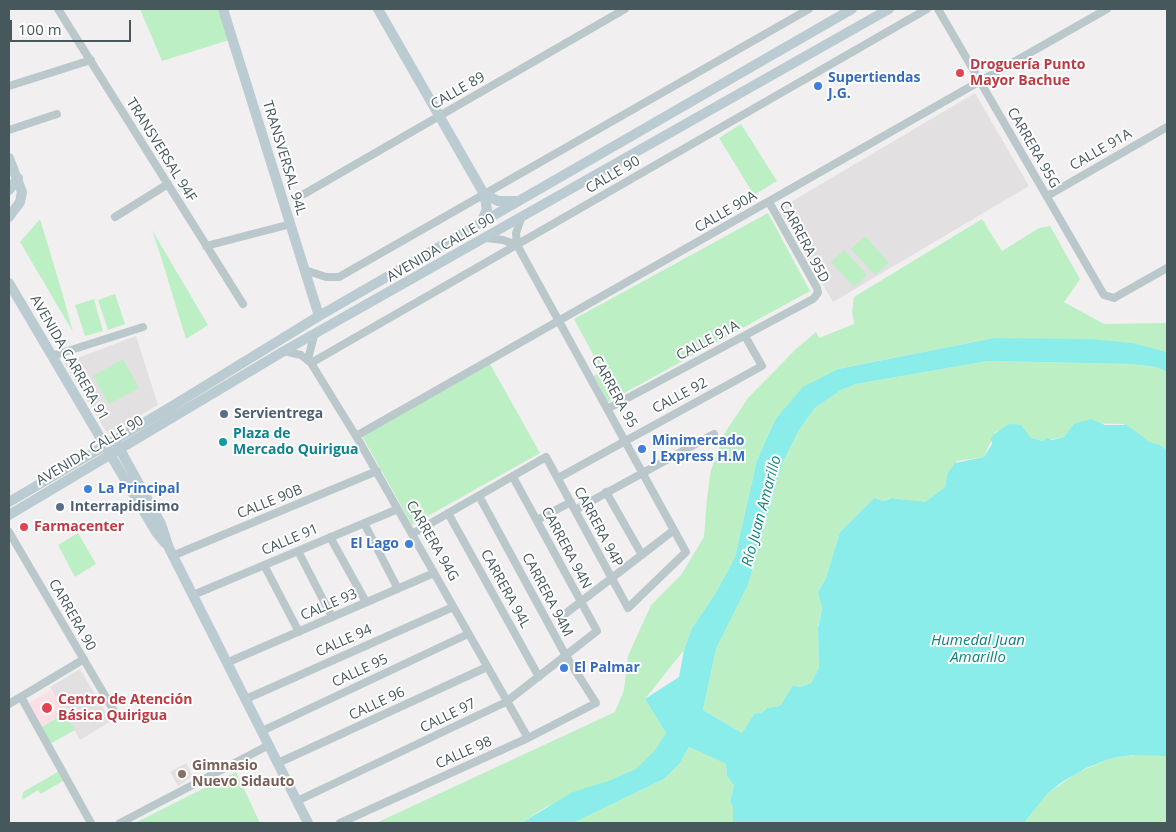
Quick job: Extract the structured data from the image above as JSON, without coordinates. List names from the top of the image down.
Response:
{
  "streets": {
    "main road": ["TRANSVERSAL 94L", "AVENIDA CALLE 90", "AVENIDA CARRERA 91"],
    "street": [
      "CALLE 89",
      "CARRERA 95G",
      "TRANSVERSAL 94F",
      "CALLE 91A",
      "CALLE 90",
      "CALLE 90A",
      "CARRERA 95D",
      "CARRERA 95",
      "CALLE 92",
      "CALLE 90B",
      "CARRERA 94P",
      "CALLE 91",
      "CARRERA 94G",
      "CARRERA 94N",
      "CARRERA 94L",
      "CARRERA 94M",
      "CALLE 93",
      "CARRERA 90",
      "CALLE 94",
      "CALLE 95",
      "CALLE 96",
      "CALLE 97",
      "CALLE 98"
    ]
  },
  "crossings": [
    ["CARRERA 95G", "CALLE 91A"],
    ["CARRERA 95G", "CALLE 90A"],
    ["CALLE 91A", "CARRERA 95D"],
    ["CALLE 91A", "CARRERA 95"],
    ["CALLE 91A", "CALLE 92"],
    ["TRANSVERSAL 94L", "AVENIDA CALLE 90"],
    ["CALLE 90", "CARRERA 95"],
    ["CALLE 90", "CARRERA 94G"],
    ["CALLE 90A", "CARRERA 95D"],
    ["CALLE 90A", "CARRERA 95"],
    ["CALLE 90A", "CARRERA 94G"],
    ["AVENIDA CALLE 90", "AVENIDA CARRERA 91"],
    ["AVENIDA CARRERA 91", "CALLE 90B"],
    ["AVENIDA CARRERA 91", "CALLE 91"],
    ["AVENIDA CARRERA 91", "CALLE 94"],
    ["AVENIDA CARRERA 91", "CALLE 95"],
    ["AVENIDA CARRERA 91", "CALLE 96"],
    ["AVENIDA CARRERA 91", "CALLE 97"],
    ["CARRERA 95", "CALLE 92"],
    ["CARRERA 95", "CARRERA 94P"],
    ["CALLE 92", "CARRERA 94P"],
    ["CALLE 90B", "CARRERA 94G"],
    ["CARRERA 94P", "CARRERA 94N"],
    ["CALLE 91", "CARRERA 94G"],
    ["CARRERA 94G", "CALLE 93"],
    ["CARRERA 94G", "CALLE 94"],
    ["CARRERA 94G", "CALLE 95"],
    ["CARRERA 94G", "CALLE 96"],
    ["CARRERA 94G", "CALLE 97"],
    ["CARRERA 94G", "CALLE 98"],
    ["CARRERA 94N", "CALLE 97"],
    ["CARRERA 94L", "CALLE 97"],
    ["CARRERA 94M", "CALLE 97"],
    ["CARRERA 94M", "CALLE 98"]
  ],
  "water": ["Río Juan Amarillo", "Humedal Juan Amarillo"],
  "places": [
    "Droguería Punto Mayor Bachue",
    "Supertiendas J.G.",
    "Servientrega",
    "Plaza de Mercado Quirigua",
    "Minimercado J Express H.M",
    "La Principal",
    "Interrapidisimo",
    "Farmacenter",
    "El Lago",
    "El Palmar",
    "Centro de Atención Básica Quirigua",
    "Gimnasio Nuevo Sidauto"
  ],
  "scale_bar": "100 m"
}
